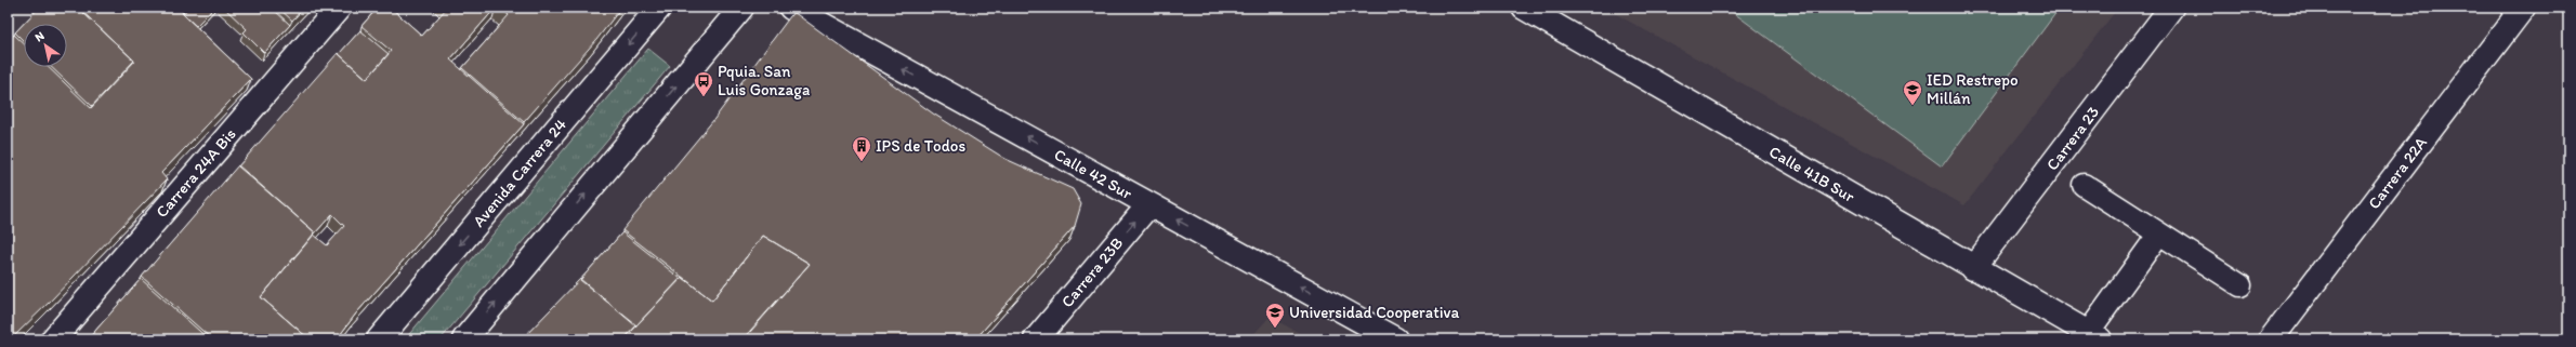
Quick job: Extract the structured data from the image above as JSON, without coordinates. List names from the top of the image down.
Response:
{
  "streets": {
    "street": [
      "Carrera 23",
      "Carrera 24A Bis",
      "Avenida Carrera 24",
      "Carrera 22A",
      "Calle 42 Sur",
      "Calle 41B Sur",
      "Carrera 23B"
    ]
  },
  "crossings": [
    ["Carrera 23", "Calle 41B Sur"],
    ["Calle 42 Sur", "Carrera 23B"]
  ],
  "one_way": ["Calle 42 Sur", "Carrera 23B"],
  "places": {
    "bus stop": ["Pquia. San Luis Gonzaga"],
    "school or university": ["IED Restrepo Millán", "Universidad Cooperativa"],
    "building": ["IPS de Todos"]
  },
  "north": "top left"
}
